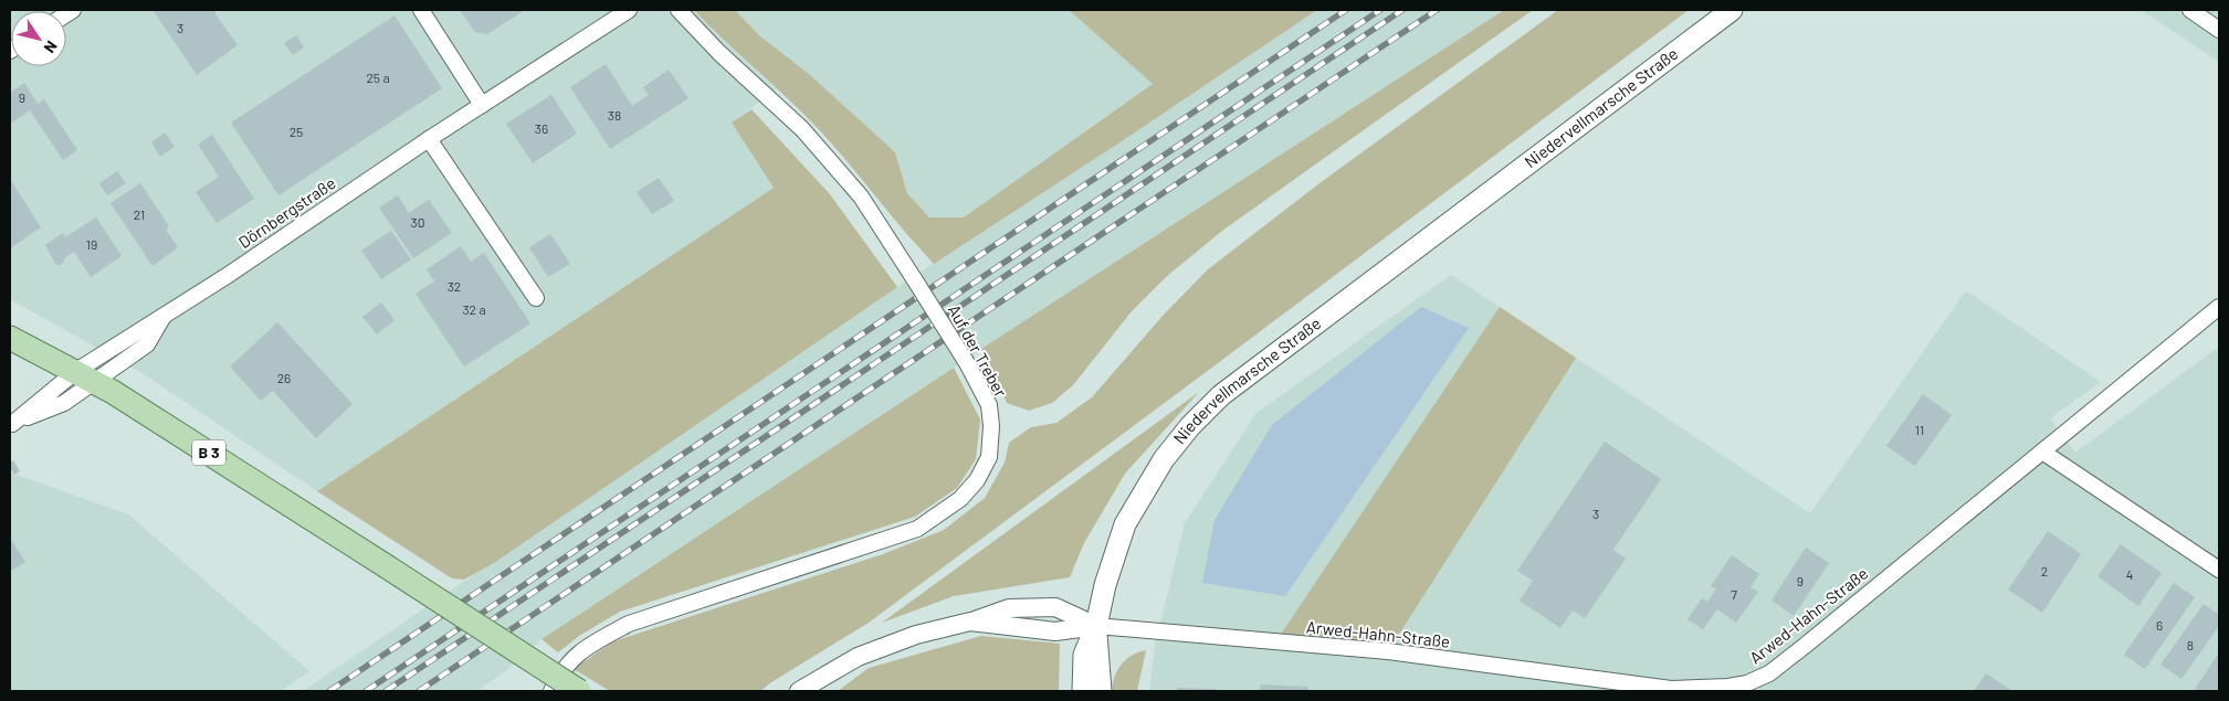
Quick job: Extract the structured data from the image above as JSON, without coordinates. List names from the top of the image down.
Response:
{
  "streets": {
    "main road": ["Niedervellmarsche Straße", "B 3"],
    "street": ["Dörnbergstraße", "Auf der Treber", "Arwed-Hahn-Straße"]
  },
  "crossings": [
    ["Niedervellmarsche Straße", "Arwed-Hahn-Straße"],
    ["Dörnbergstraße", "B 3"]
  ],
  "house_numbers": [
    "3",
    "25 a",
    "9",
    "38",
    "36",
    "25",
    "21",
    "30",
    "19",
    "32",
    "32 a",
    "26",
    "11",
    "3",
    "2",
    "4",
    "9",
    "7",
    "6",
    "8"
  ],
  "north": "bottom right"
}
